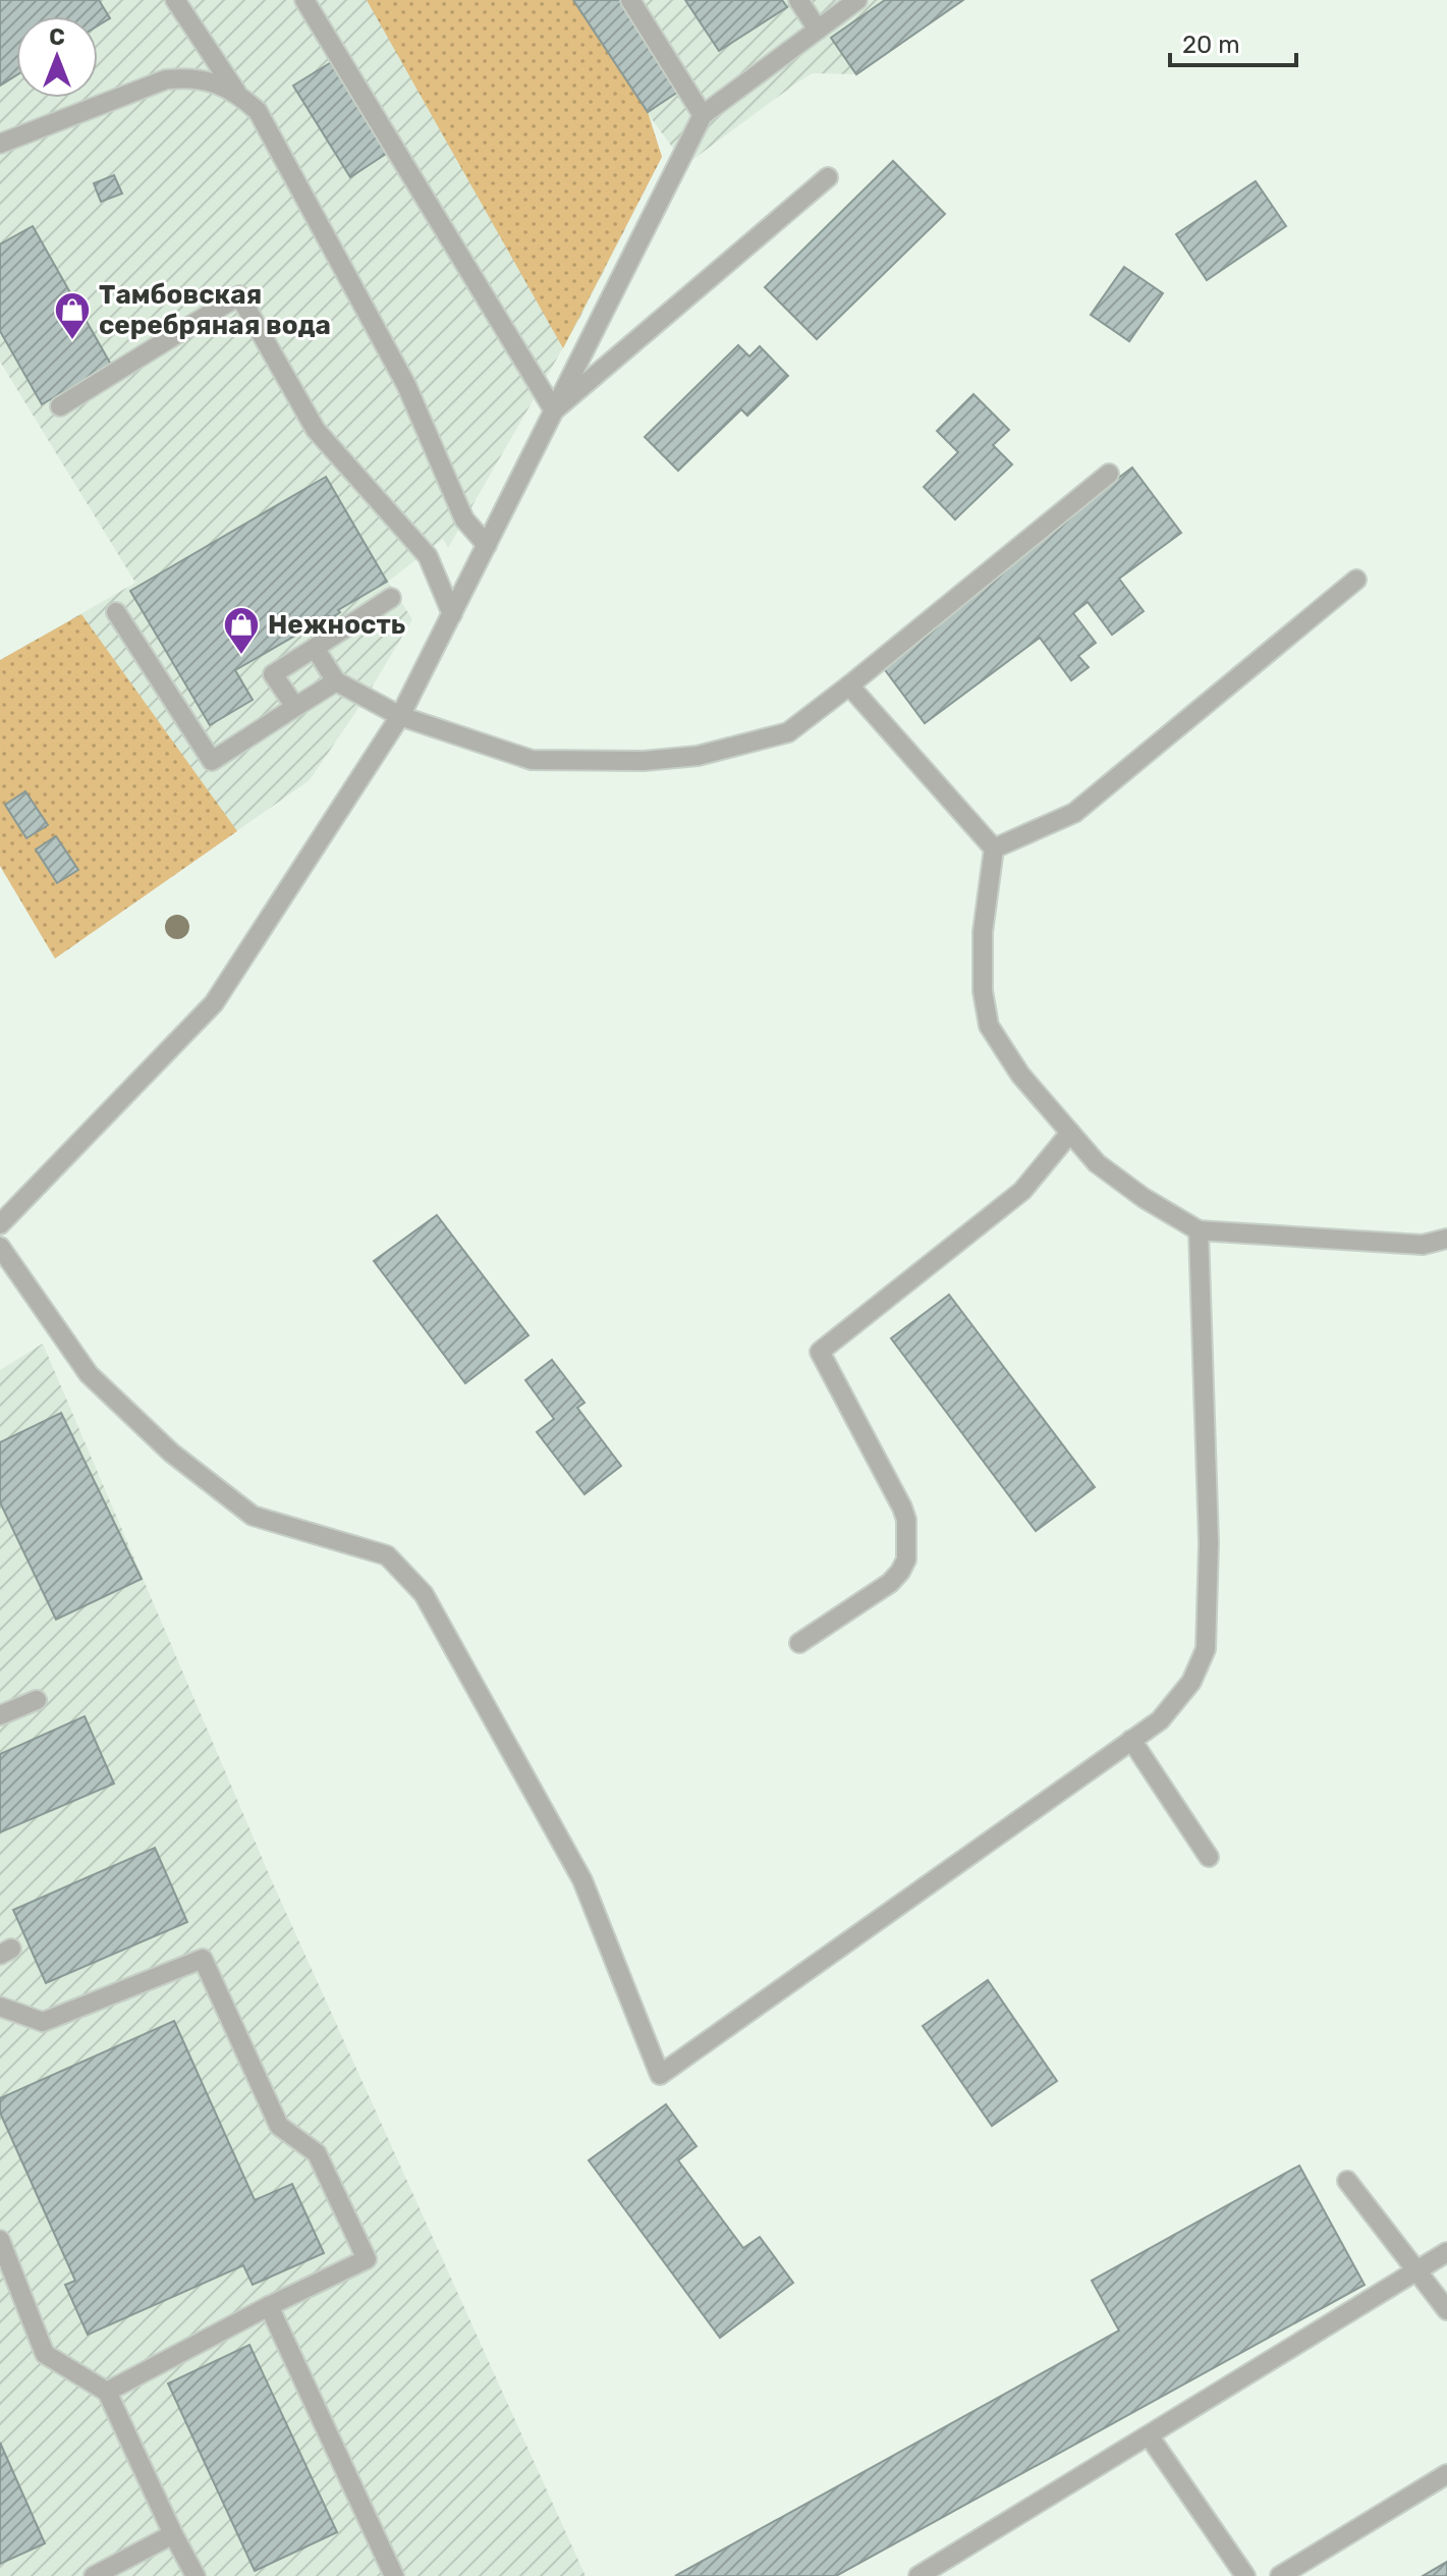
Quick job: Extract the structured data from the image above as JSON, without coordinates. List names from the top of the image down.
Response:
{
  "places": {
    "shop": ["Тамбовская серебряная вода", "Нежность"]
  },
  "scale_bar": "20 m",
  "north": "top"
}
